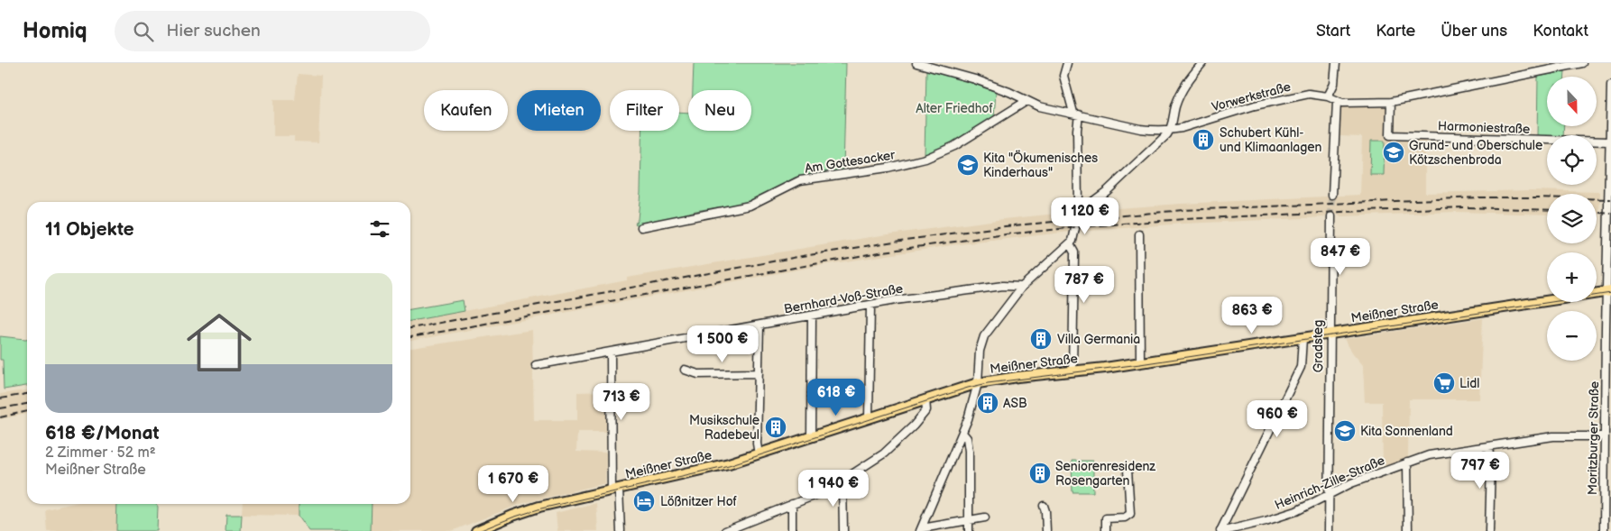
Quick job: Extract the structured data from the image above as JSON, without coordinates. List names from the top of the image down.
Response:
{
  "streets": {
    "main road": ["Meißner Straße"],
    "street": [
      "Vorwerkstraße",
      "Harmoniestraße",
      "Am Gottesacker",
      "Bernhard-Voß-Straße",
      "Gradsteg",
      "Moritzburger Straße",
      "Heinrich-Zille-Straße"
    ]
  },
  "crossings": [
    ["Harmoniestraße", "Moritzburger Straße"],
    ["Meißner Straße", "Gradsteg"],
    ["Meißner Straße", "Moritzburger Straße"],
    ["Gradsteg", "Heinrich-Zille-Straße"],
    ["Moritzburger Straße", "Heinrich-Zille-Straße"]
  ],
  "parks": ["Alter Friedhof"],
  "places": {
    "building": [
      "Schubert Kühl- und Klimaanlagen",
      "Villa Germania",
      "ASB",
      "Musikschule Radebeul",
      "Seniorenresidenz Rosengarten"
    ],
    "school or university": ["Grund- und Oberschule Kötzschenbroda", "Kita \"Ökumenisches Kinderhaus\"", "Kita Sonnenland"],
    "supermarket": ["Lidl"],
    "hotel": ["Lößnitzer Hof"]
  },
  "north": "bottom",
  "page": {
    "header": "Homiq",
    "search": "Hier suchen",
    "nav": [
      "Start",
      "Karte",
      "Über uns",
      "Kontakt"
    ],
    "map_buttons": ["+", "−"],
    "chip": [
      "Kaufen",
      "Mieten",
      "Filter",
      "Neu"
    ],
    "price": [
      "1 120 €",
      "847 €",
      "787 €",
      "863 €",
      "1 500 €",
      "618 €",
      "713 €",
      "960 €",
      "797 €",
      "1 670 €",
      "1 940 €"
    ],
    "heading": "11 Objekte",
    "list": [
      {
        "name": "618 €/Monat",
        "note": "2 Zimmer · 52 m² · Meißner Straße"
      }
    ]
  }
}
